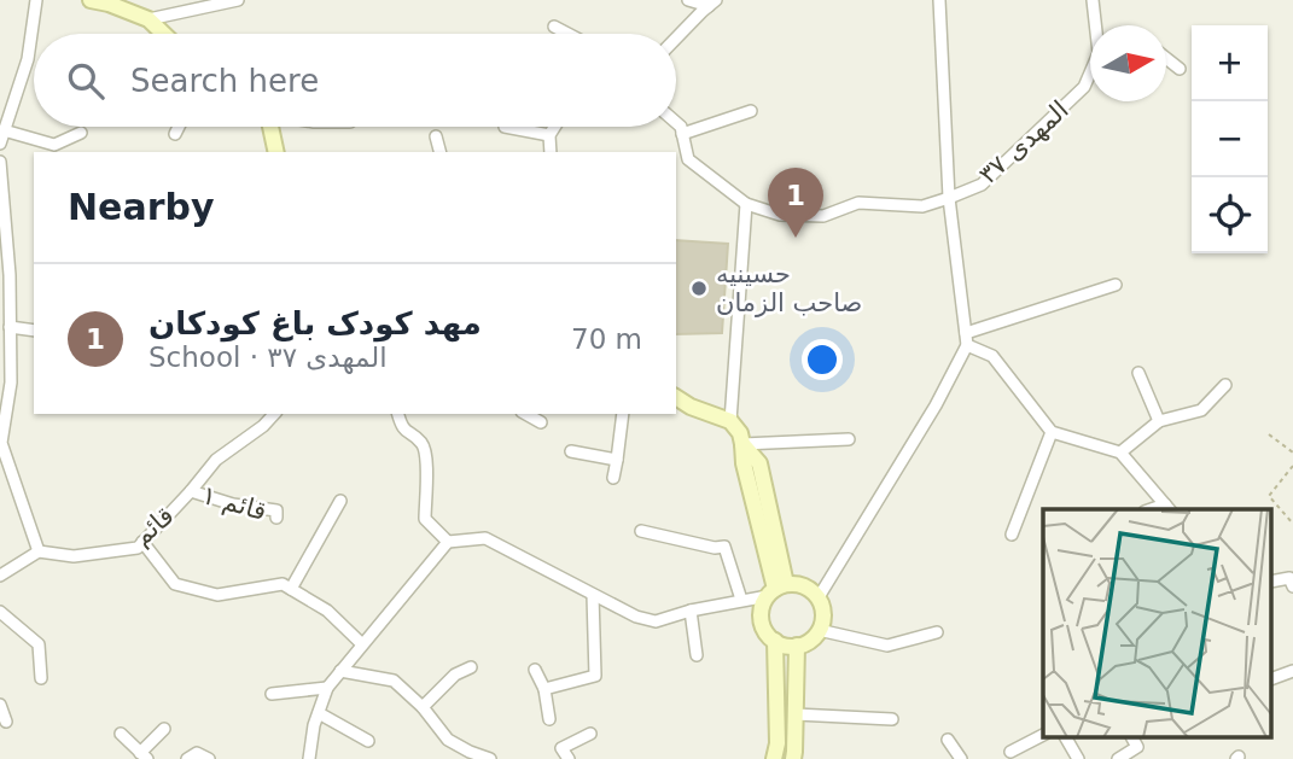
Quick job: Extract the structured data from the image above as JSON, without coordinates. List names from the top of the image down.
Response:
{
  "streets": {
    "street": ["المهدی ۳۷", "قائم ۱", "قائم"]
  },
  "crossings": [
    ["قائم ۱", "قائم"]
  ],
  "places": ["حسینیه صاحب الزمان"],
  "north": "right",
  "page": {
    "map_buttons": ["+", "−"],
    "search": "Search here",
    "heading": "Nearby",
    "pins": "1",
    "list": [
      {
        "mark": "1",
        "name": "مهد کودک باغ کودکان",
        "note": "School · المهدی ۳۷",
        "value": "70 m"
      }
    ]
  }
}
